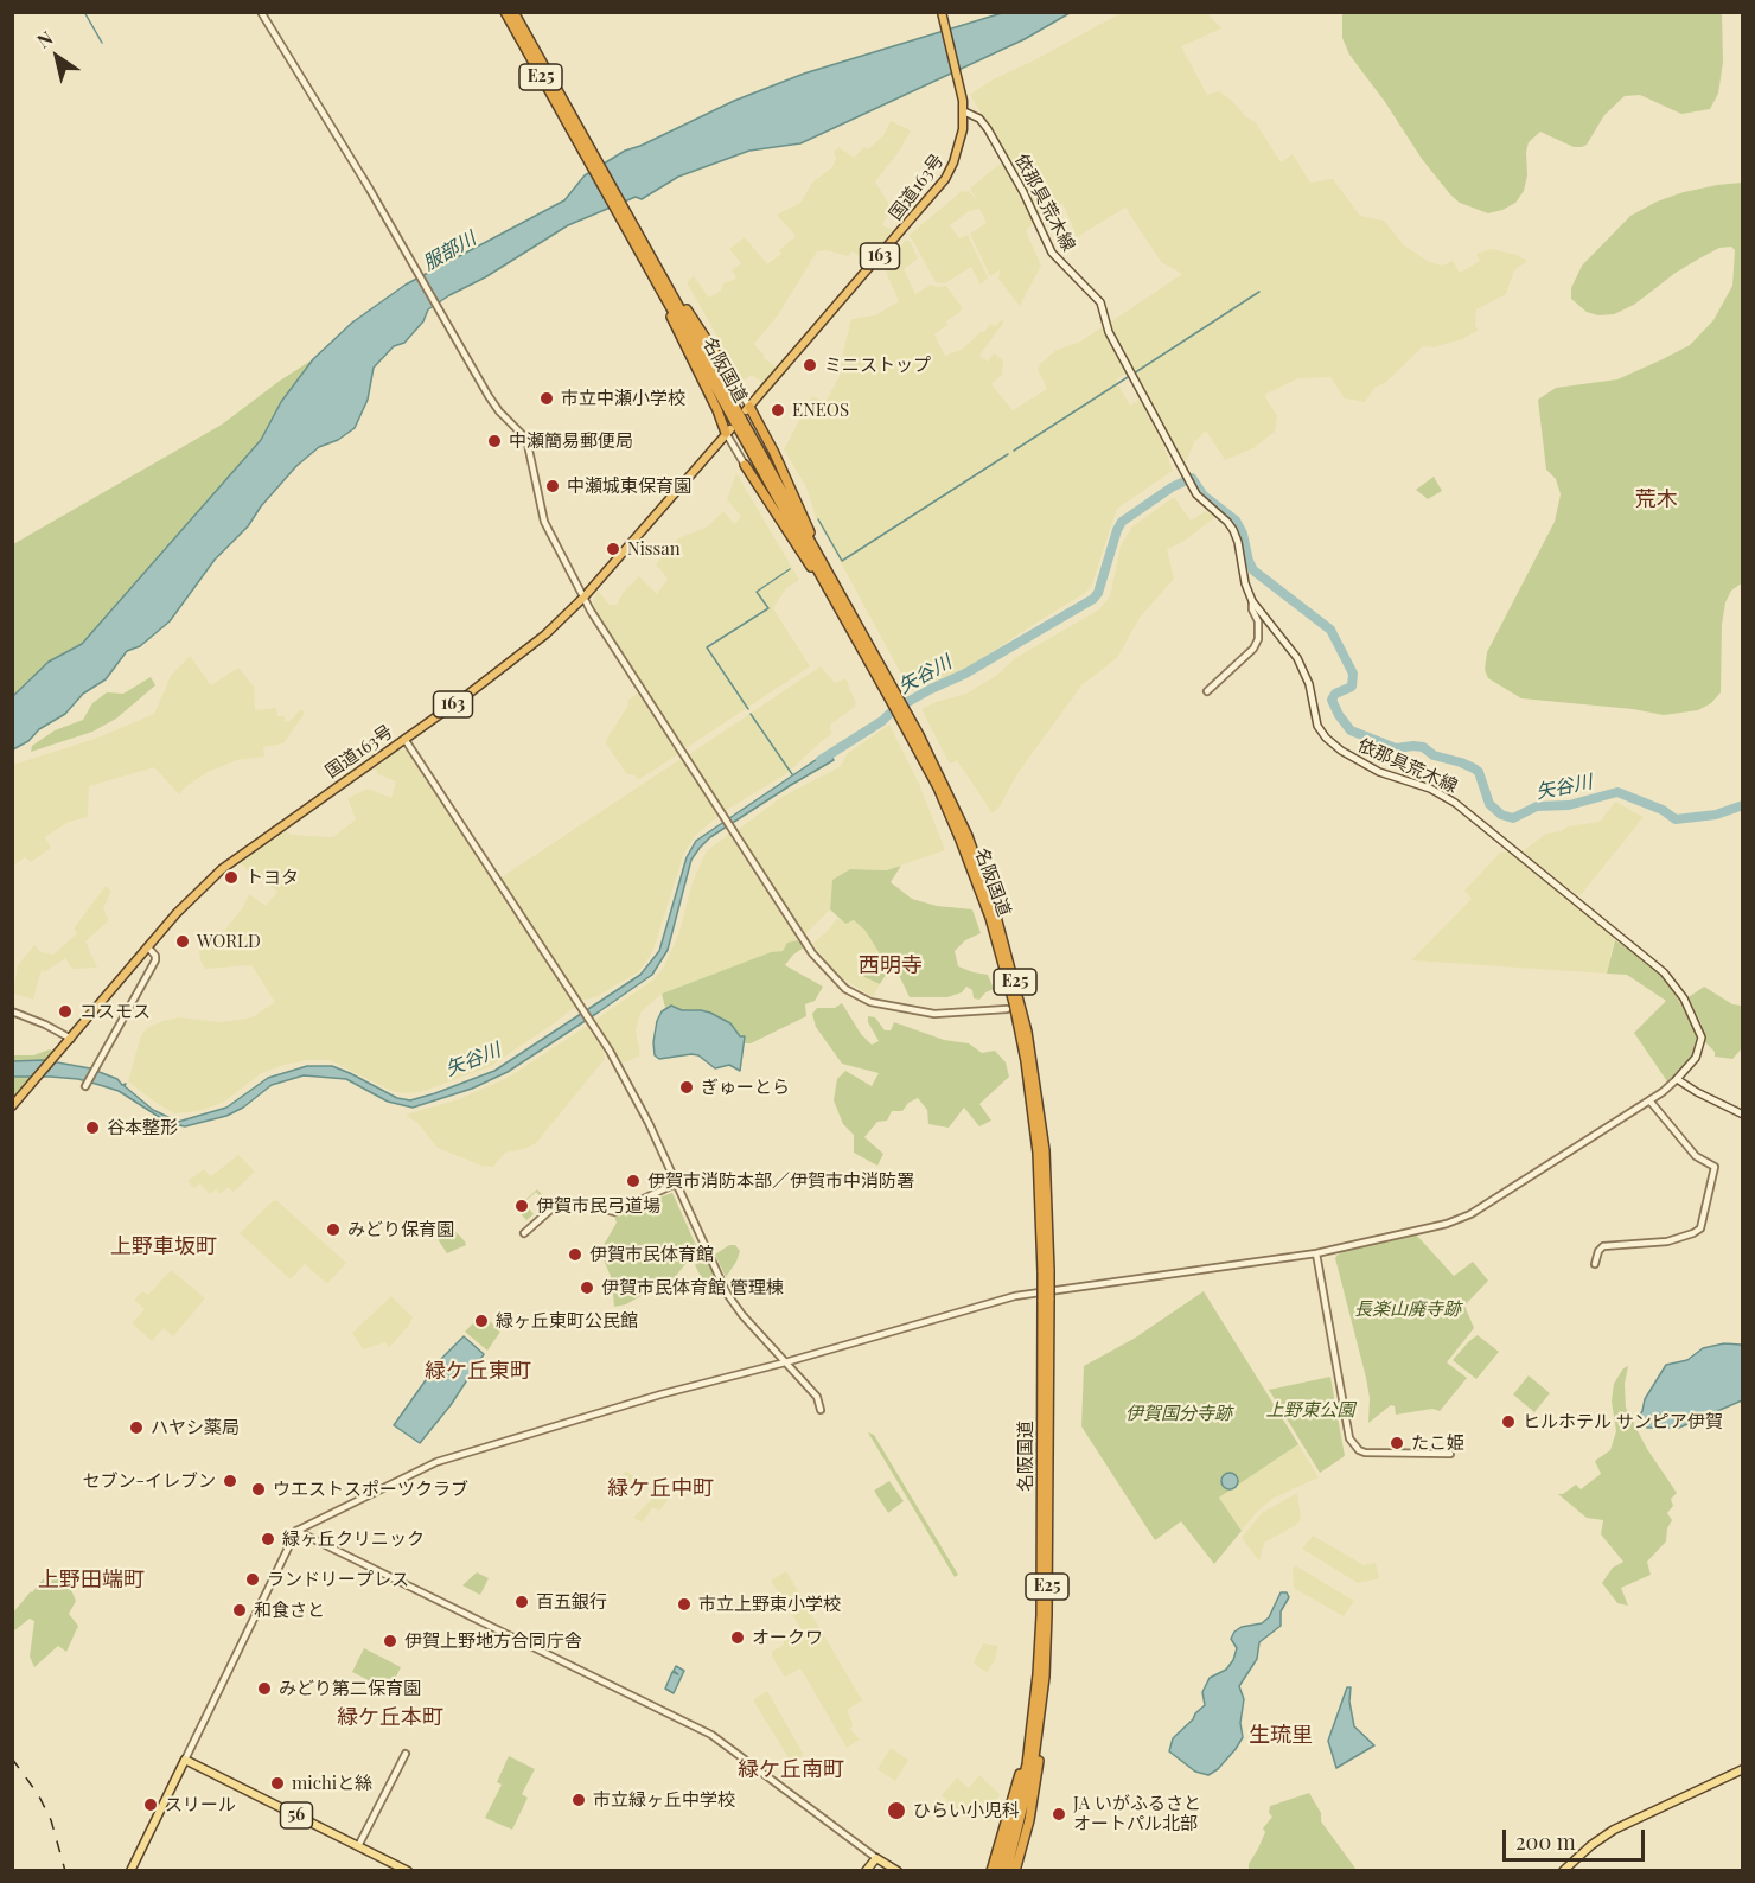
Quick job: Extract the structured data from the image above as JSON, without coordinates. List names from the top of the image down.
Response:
{
  "streets": {
    "highway": [
      "E25",
      "国道163号",
      "163",
      "名阪国道"
    ],
    "main road": ["依那具荒木線", "56"]
  },
  "crossings": [
    ["国道163号", "依那具荒木線"]
  ],
  "districts": [
    "荒木",
    "西明寺",
    "上野車坂町",
    "緑ケ丘東町",
    "緑ケ丘中町",
    "上野田端町",
    "緑ケ丘本町",
    "生琉里",
    "緑ケ丘南町"
  ],
  "water": ["服部川", "矢谷川"],
  "parks": ["長楽山廃寺跡", "上野東公園", "伊賀国分寺跡"],
  "places": [
    "ミニストップ",
    "市立中瀬小学校",
    "ENEOS",
    "中瀬簡易郵便局",
    "中瀬城東保育園",
    "Nissan",
    "トヨタ",
    "WORLD",
    "コスモス",
    "ぎゅーとら",
    "谷本整形",
    "伊賀市消防本部／伊賀市中消防署",
    "伊賀市民弓道場",
    "みどり保育園",
    "伊賀市民体育館",
    "伊賀市民体育館 管理棟",
    "緑ヶ丘東町公民館",
    "ヒルホテル サンピア伊賀",
    "ハヤシ薬局",
    "たこ姫",
    "セブン-イレブン",
    "ウエストスポーツクラブ",
    "緑ヶ丘クリニック",
    "ランドリープレス",
    "百五銀行",
    "市立上野東小学校",
    "和食さと",
    "オークワ",
    "伊賀上野地方合同庁舎",
    "みどり第二保育園",
    "michiと絲",
    "市立緑ヶ丘中学校",
    "スリール",
    "ひらい小児科",
    "JA いがふるさと オートパル北部"
  ],
  "scale_bar": "200 m",
  "north": "top left"
}
